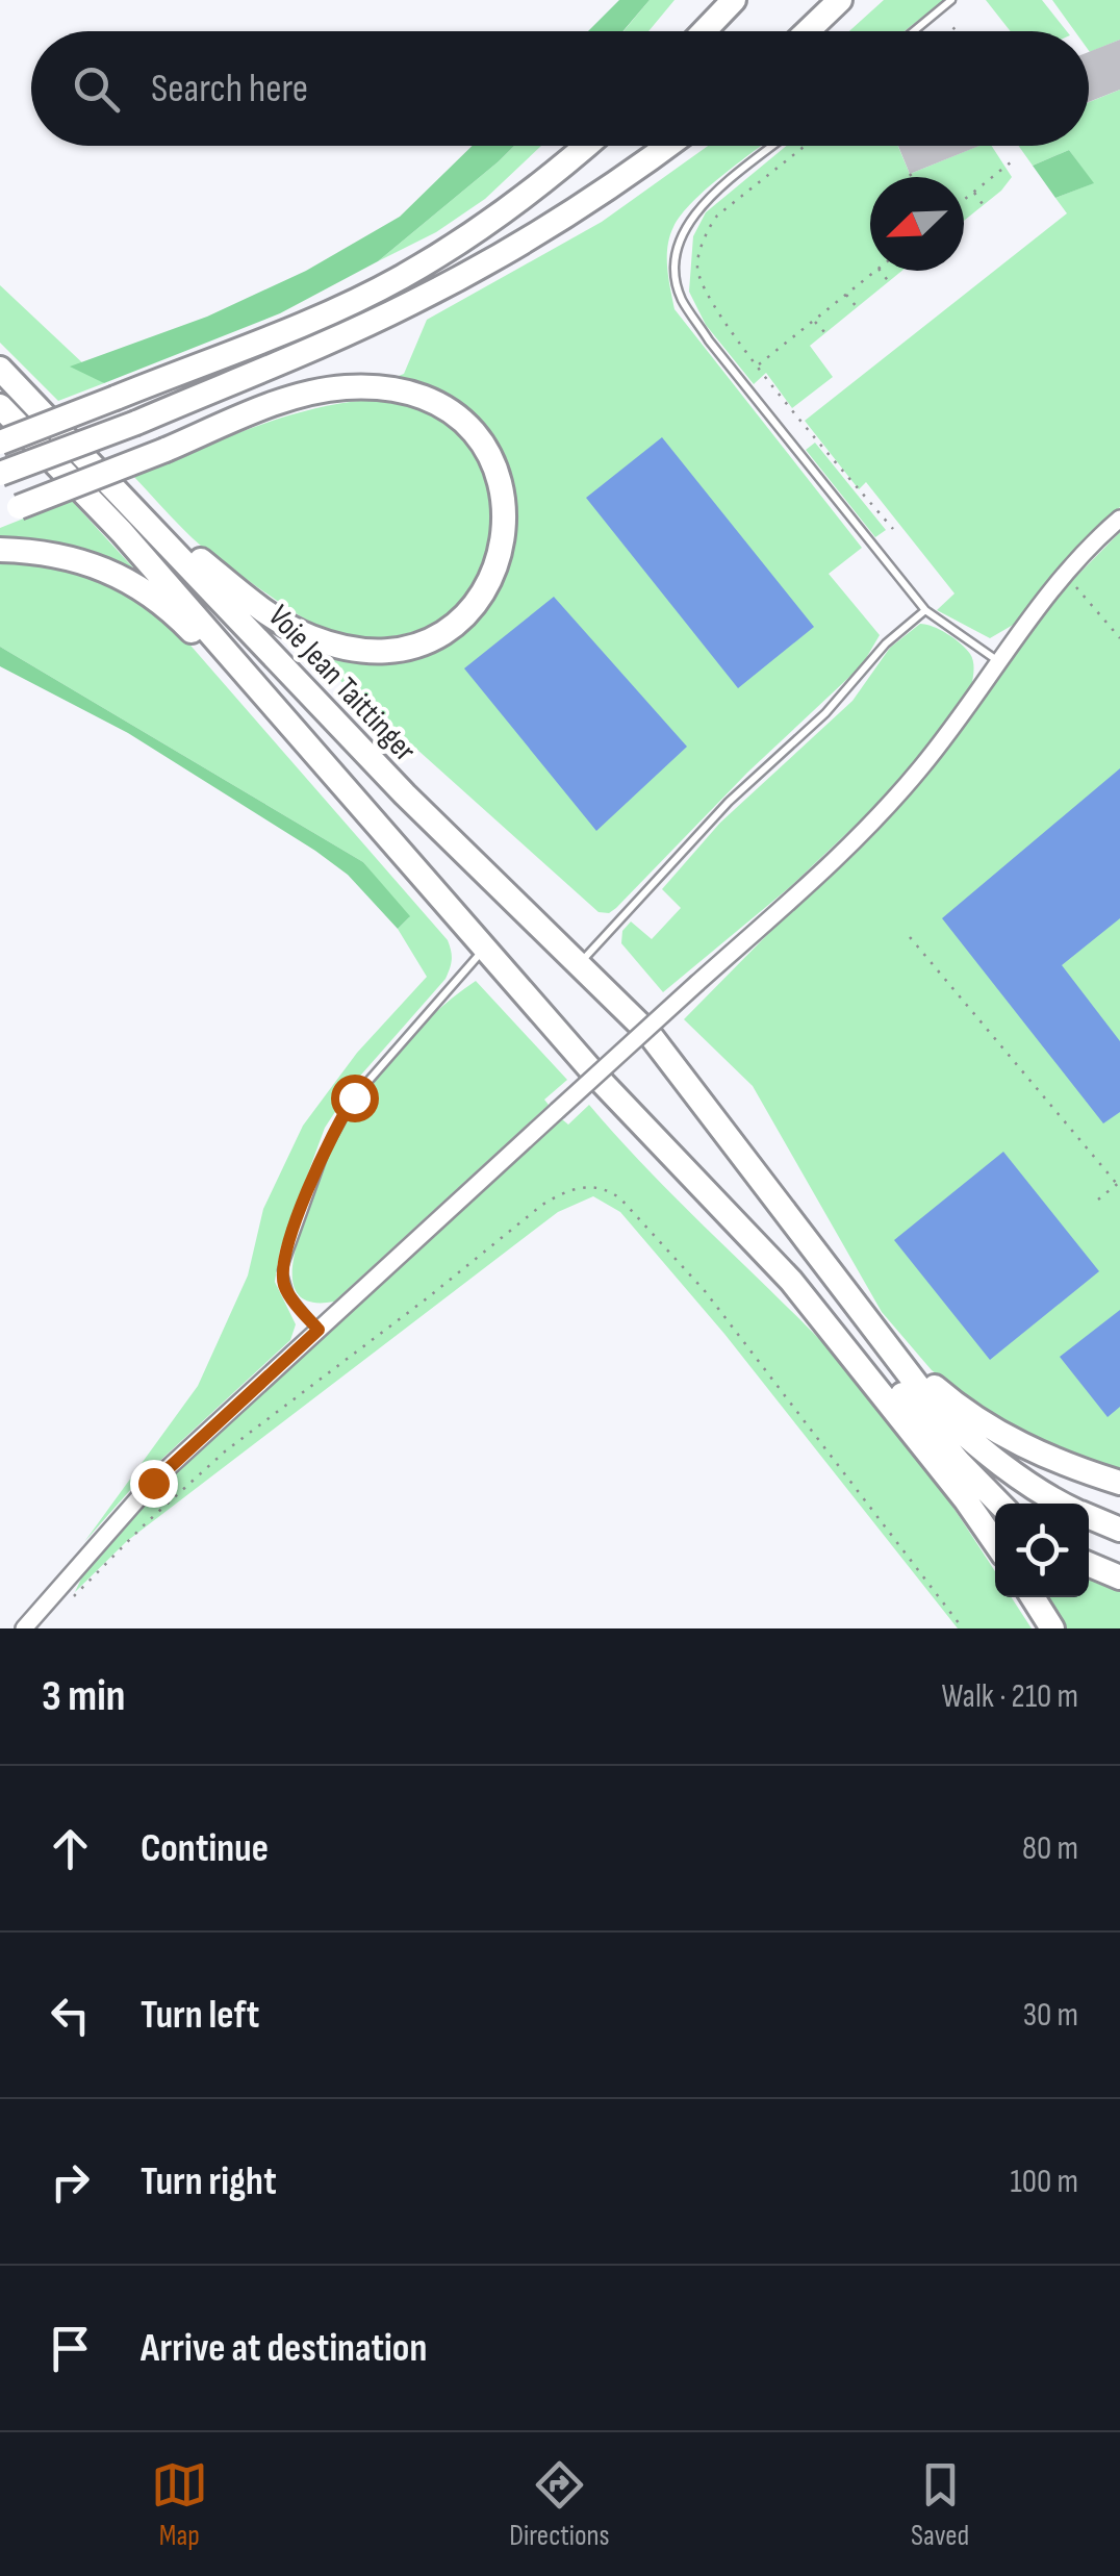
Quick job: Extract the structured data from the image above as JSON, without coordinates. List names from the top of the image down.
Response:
{
  "streets": {
    "highway": ["Voie Jean Taittinger"]
  },
  "north": "bottom left",
  "page": {
    "search": "Search here",
    "heading": ["3 min", "Walk · 210 m"],
    "list": [
      ["Continue", "80 m"],
      ["Turn left", "30 m"],
      ["Turn right", "100 m"],
      "Arrive at destination"
    ],
    "nav": ["Map", "Directions", "Saved"]
  }
}
